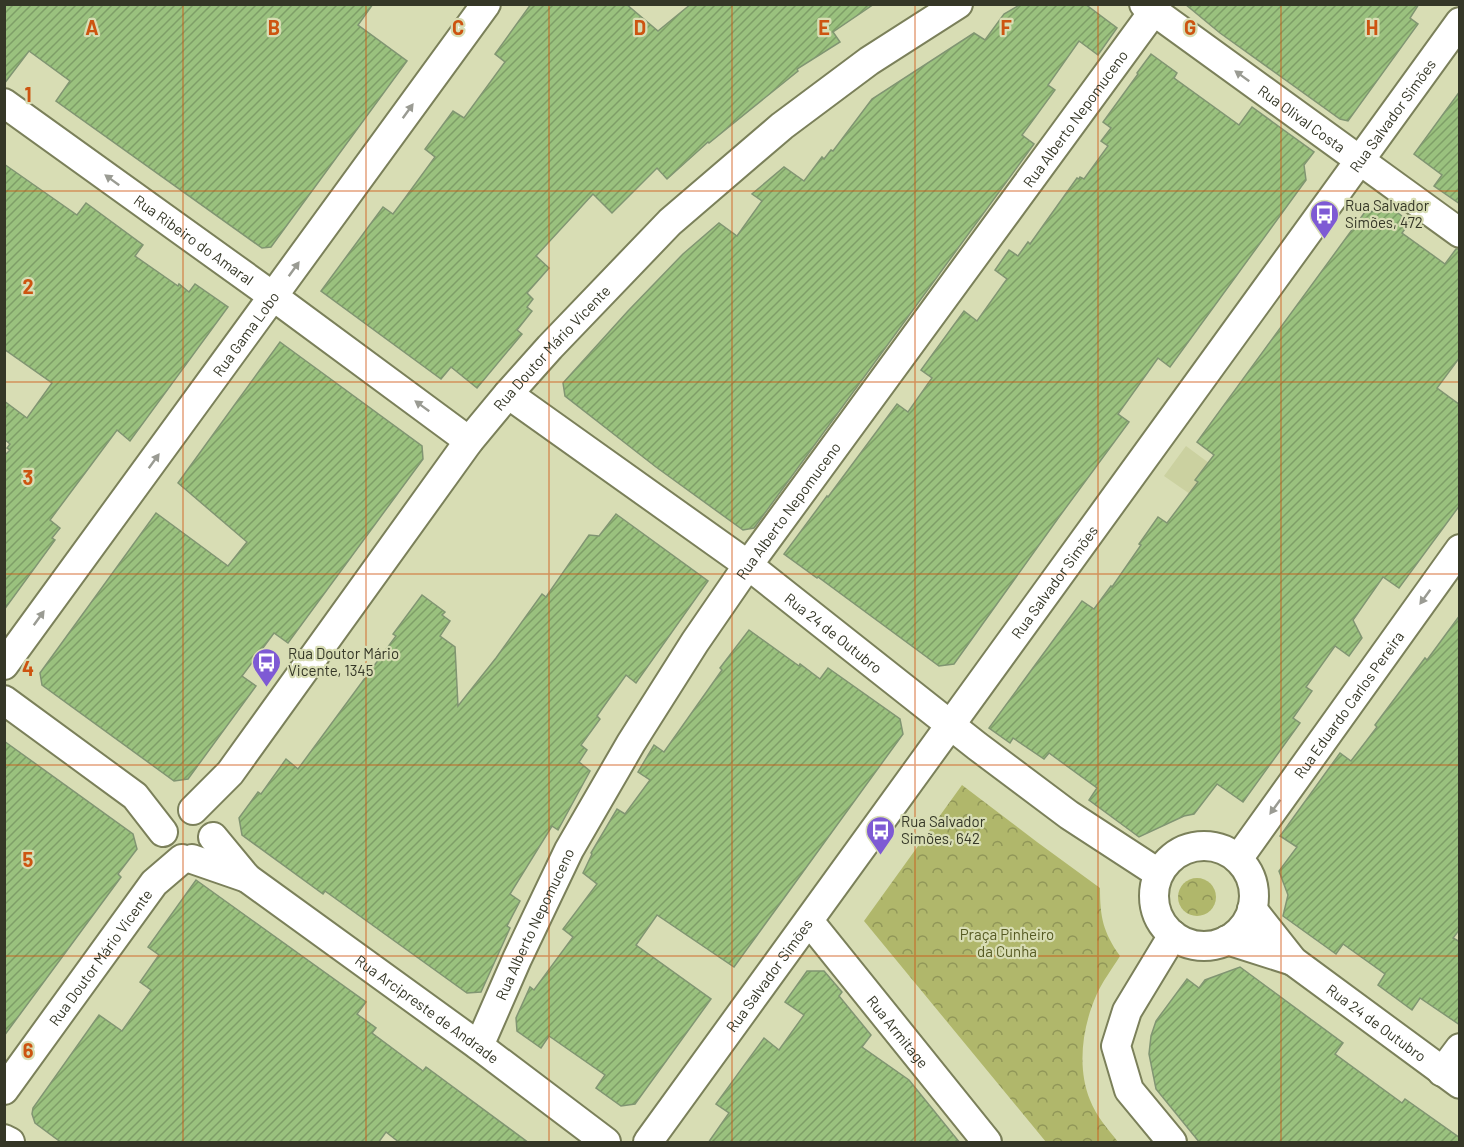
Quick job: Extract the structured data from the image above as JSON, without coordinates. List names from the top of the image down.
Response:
{
  "streets": {
    "street": [
      "Rua Salvador Simões",
      "Rua Alberto Nepomuceno",
      "Rua Olival Costa",
      "Rua Ribeiro do Amaral",
      "Rua Gama Lobo",
      "Rua Doutor Mário Vicente",
      "Rua 24 de Outubro",
      "Rua Eduardo Carlos Pereira",
      "Rua Arcipreste de Andrade",
      "Rua Armitage"
    ]
  },
  "crossings": [
    ["Rua Salvador Simões", "Rua Olival Costa"],
    ["Rua Salvador Simões", "Rua 24 de Outubro"],
    ["Rua Salvador Simões", "Rua Armitage"],
    ["Rua Alberto Nepomuceno", "Rua Olival Costa"],
    ["Rua Alberto Nepomuceno", "Rua 24 de Outubro"],
    ["Rua Alberto Nepomuceno", "Rua Arcipreste de Andrade"],
    ["Rua Ribeiro do Amaral", "Rua Gama Lobo"],
    ["Rua Ribeiro do Amaral", "Rua Doutor Mário Vicente"],
    ["Rua Doutor Mário Vicente", "Rua 24 de Outubro"],
    ["Rua Doutor Mário Vicente", "Rua Arcipreste de Andrade"],
    ["Rua 24 de Outubro", "Rua Eduardo Carlos Pereira"]
  ],
  "one_way": [
    "Rua Olival Costa",
    "Rua Ribeiro do Amaral",
    "Rua Gama Lobo",
    "Rua Eduardo Carlos Pereira"
  ],
  "parks": ["Praça Pinheiro da Cunha"],
  "places": {
    "bus stop": ["Rua Salvador Simões, 472", "Rua Doutor Mário Vicente, 1345", "Rua Salvador Simões, 642"]
  },
  "grid": {
    "columns": [
      "A",
      "B",
      "C",
      "D",
      "E",
      "F",
      "G",
      "H"
    ],
    "rows": [
      "1",
      "2",
      "3",
      "4",
      "5",
      "6"
    ]
  }
}
